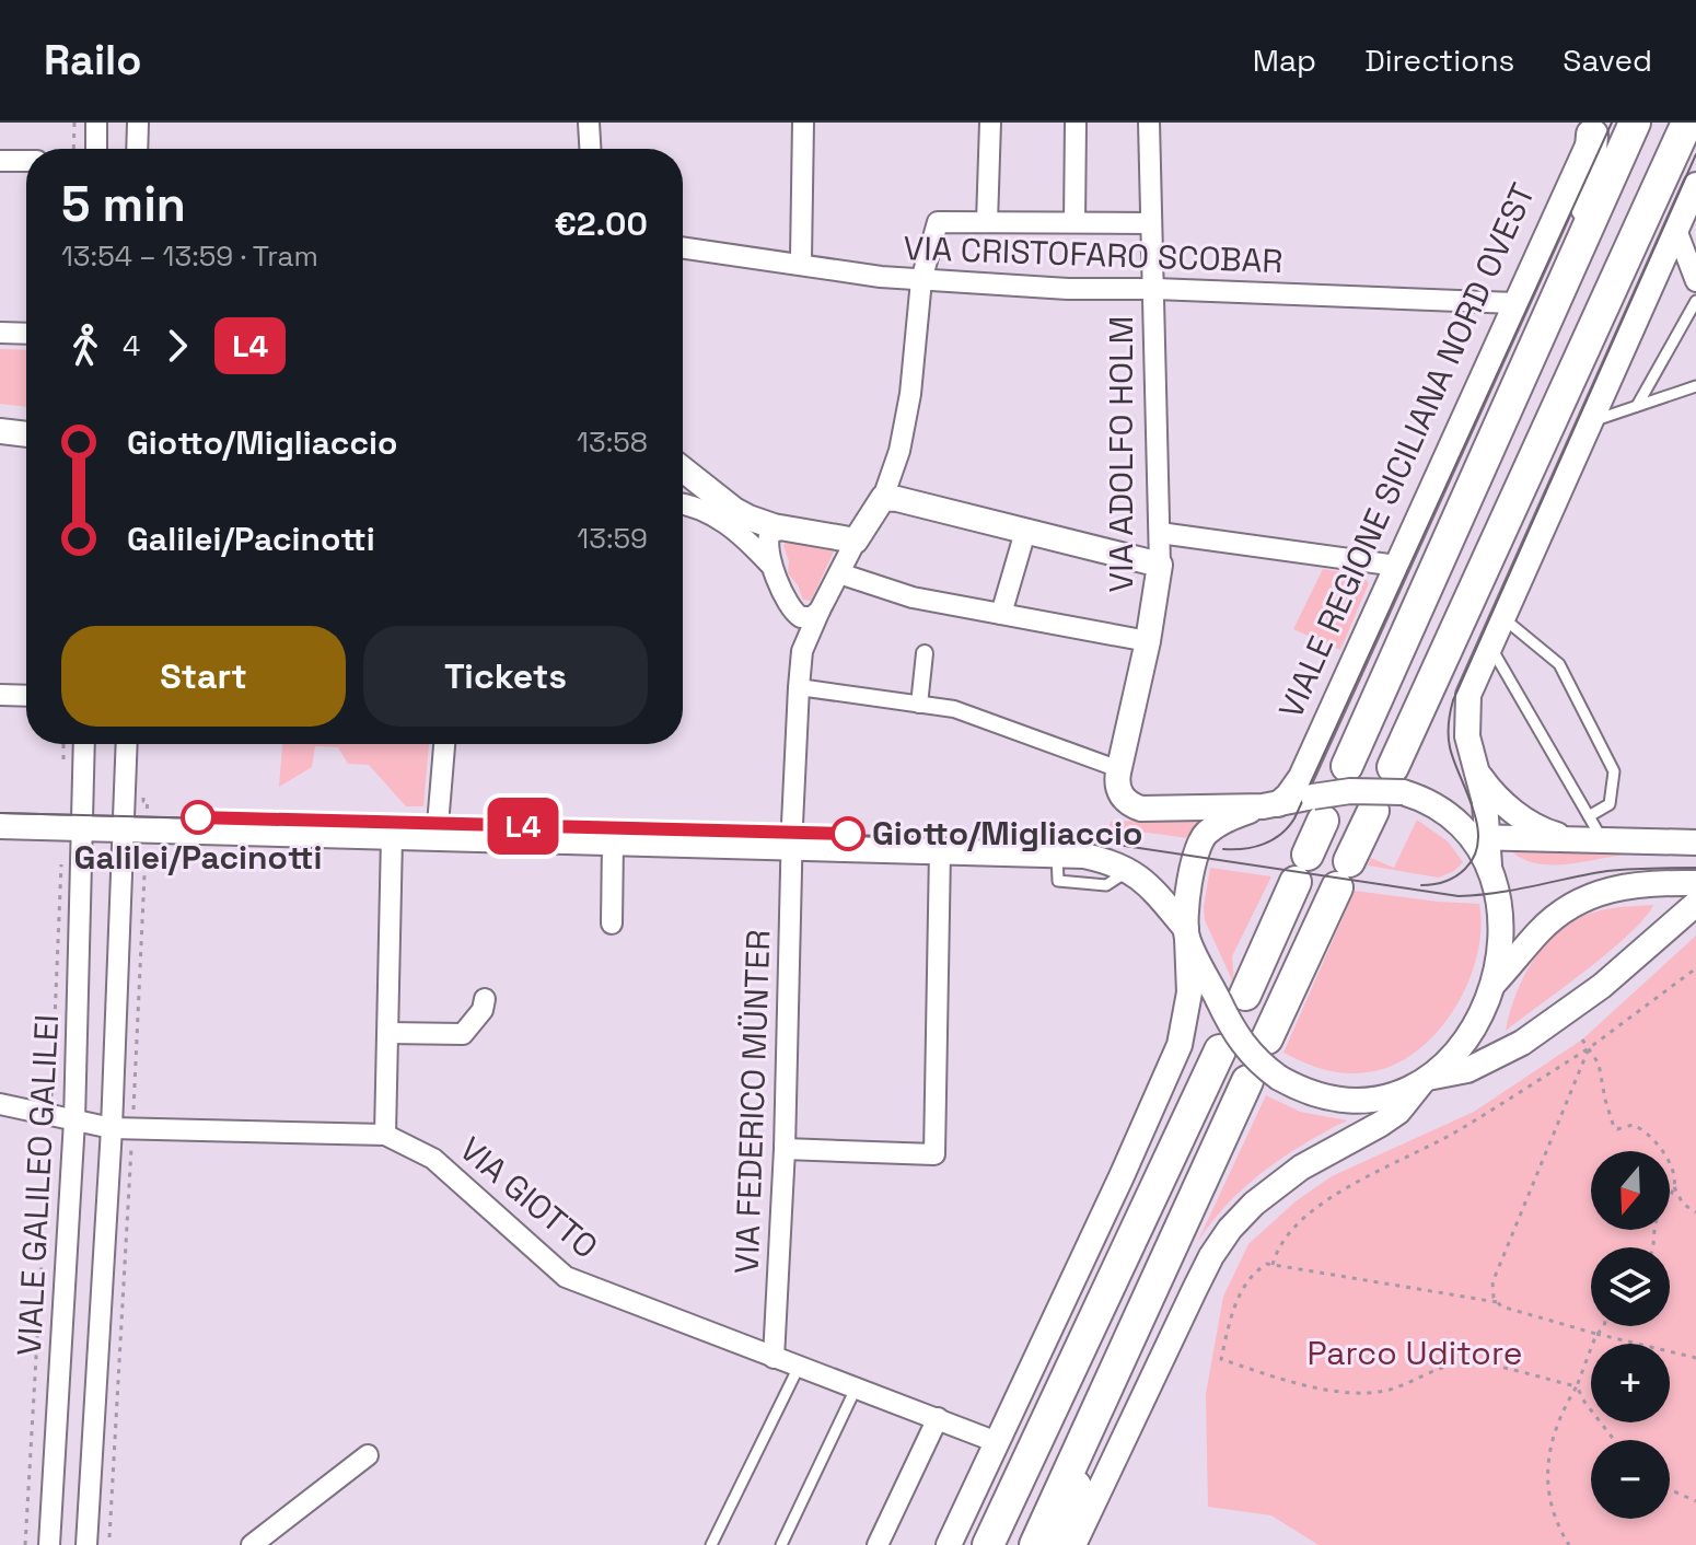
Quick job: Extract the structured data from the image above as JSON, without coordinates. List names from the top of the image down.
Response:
{
  "streets": {
    "street": [
      "VIA CRISTOFARO SCOBAR",
      "VIALE REGIONE SICILIANA NORD OVEST",
      "VIA ADOLFO HOLM",
      "VIA FEDERICO MÜNTER",
      "VIALE GALILEO GALILEI",
      "VIA GIOTTO"
    ]
  },
  "crossings": [
    ["VIA CRISTOFARO SCOBAR", "VIALE REGIONE SICILIANA NORD OVEST"],
    ["VIA CRISTOFARO SCOBAR", "VIA ADOLFO HOLM"],
    ["VIA FEDERICO MÜNTER", "VIA GIOTTO"],
    ["VIALE GALILEO GALILEI", "VIA GIOTTO"]
  ],
  "parks": ["Parco Uditore"],
  "places": ["Galilei/Pacinotti", "Giotto/Migliaccio"],
  "lines": ["tram line L4"],
  "north": "bottom",
  "page": {
    "header": "Railo",
    "nav": ["Map", "Directions", "Saved"],
    "on_map": "L4",
    "heading": ["5 min", "13:54 – 13:59 · Tram", "€2.00"],
    "legs": ["4", "L4"],
    "list": [
      {
        "name": "Giotto/Migliaccio",
        "value": "13:58"
      },
      {
        "name": "Galilei/Pacinotti",
        "value": "13:59"
      }
    ],
    "buttons": ["Start", "Tickets"],
    "map_buttons": ["+", "−"]
  }
}
